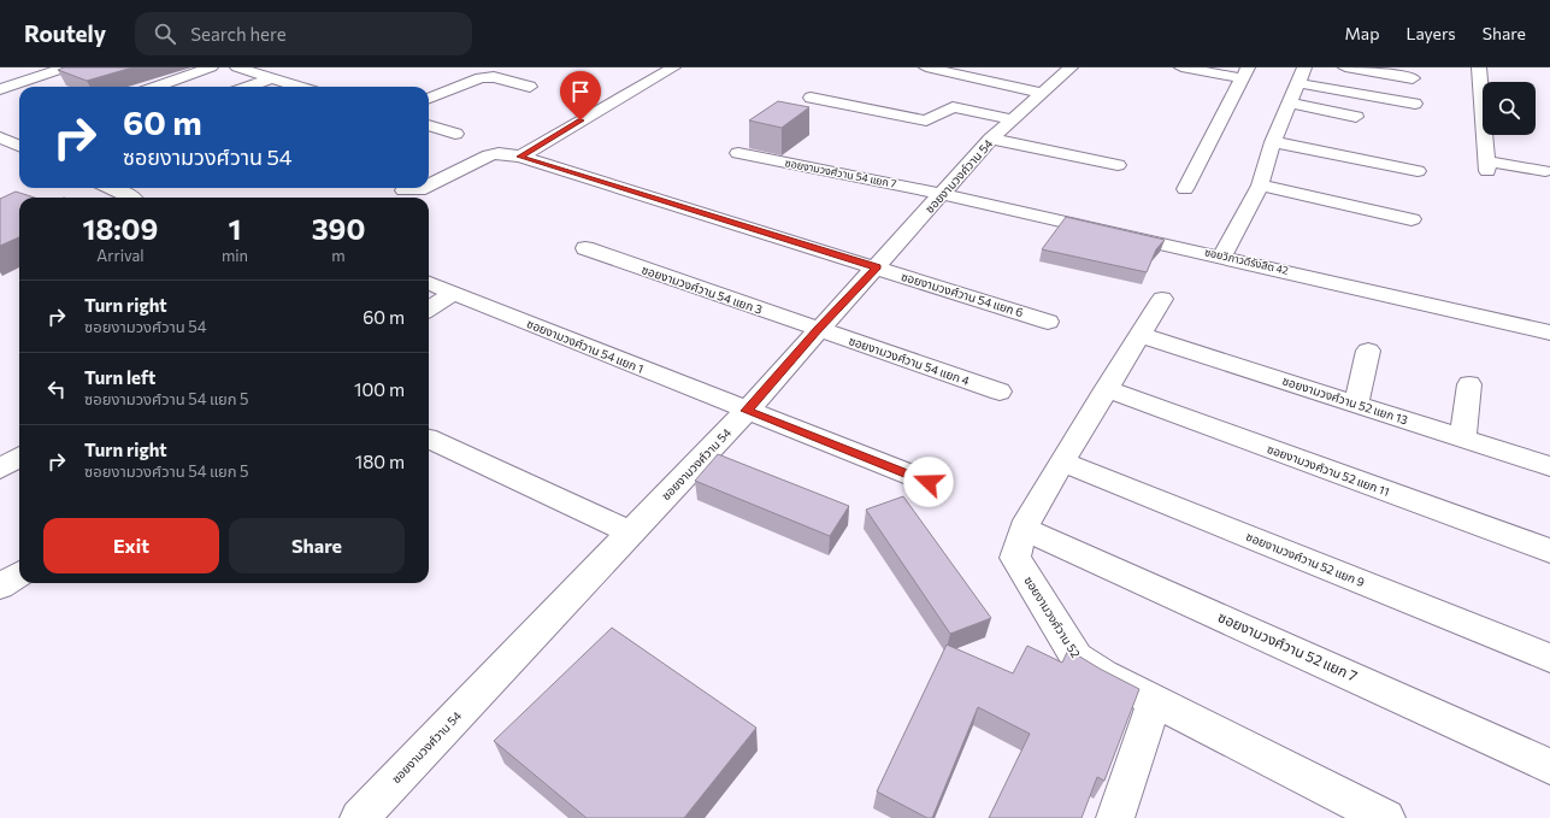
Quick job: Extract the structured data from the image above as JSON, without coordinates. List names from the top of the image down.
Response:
{
  "streets": {
    "street": [
      "ซอยงามวงศ์วาน 54 แยก 7",
      "ซอยงามวงศ์วาน 54",
      "ซอยวิภาวดีรังสิต 42",
      "ซอยงามวงศ์วาน 54 แยก 3",
      "ซอยงามวงศ์วาน 54 แยก 6",
      "ซอยงามวงศ์วาน 54 แยก 1",
      "ซอยงามวงศ์วาน 54 แยก 4",
      "ซอยงามวงศ์วาน 52 แยก 13",
      "ซอยงามวงศ์วาน 52 แยก 11",
      "ซอยงามวงศ์วาน 52 แยก 9",
      "ซอยงามวงศ์วาน 52",
      "ซอยงามวงศ์วาน 52 แยก 7"
    ]
  },
  "crossings": [
    ["ซอยงามวงศ์วาน 54 แยก 7", "ซอยงามวงศ์วาน 54"],
    ["ซอยงามวงศ์วาน 54 แยก 7", "ซอยวิภาวดีรังสิต 42"],
    ["ซอยงามวงศ์วาน 54", "ซอยวิภาวดีรังสิต 42"],
    ["ซอยงามวงศ์วาน 54", "ซอยงามวงศ์วาน 54 แยก 3"],
    ["ซอยงามวงศ์วาน 54", "ซอยงามวงศ์วาน 54 แยก 6"],
    ["ซอยงามวงศ์วาน 54", "ซอยงามวงศ์วาน 54 แยก 1"],
    ["ซอยงามวงศ์วาน 54", "ซอยงามวงศ์วาน 54 แยก 4"],
    ["ซอยงามวงศ์วาน 54 แยก 3", "ซอยงามวงศ์วาน 54 แยก 4"],
    ["ซอยงามวงศ์วาน 52 แยก 13", "ซอยงามวงศ์วาน 52"],
    ["ซอยงามวงศ์วาน 52 แยก 11", "ซอยงามวงศ์วาน 52"],
    ["ซอยงามวงศ์วาน 52 แยก 9", "ซอยงามวงศ์วาน 52"],
    ["ซอยงามวงศ์วาน 52", "ซอยงามวงศ์วาน 52 แยก 7"]
  ],
  "page": {
    "header": "Routely",
    "search": "Search here",
    "nav": ["Map", "Layers", "Share"],
    "turn": ["60 m", "ซอยงามวงศ์วาน 54"],
    "eta": [
      "18:09",
      "Arrival",
      "1",
      "min",
      "390",
      "m"
    ],
    "list": [
      {
        "name": "Turn right",
        "note": "ซอยงามวงศ์วาน 54",
        "value": "60 m"
      },
      {
        "name": "Turn left",
        "note": "ซอยงามวงศ์วาน 54 แยก 5",
        "value": "100 m"
      },
      {
        "name": "Turn right",
        "note": "ซอยงามวงศ์วาน 54 แยก 5",
        "value": "180 m"
      }
    ],
    "buttons": ["Exit", "Share"]
  }
}
